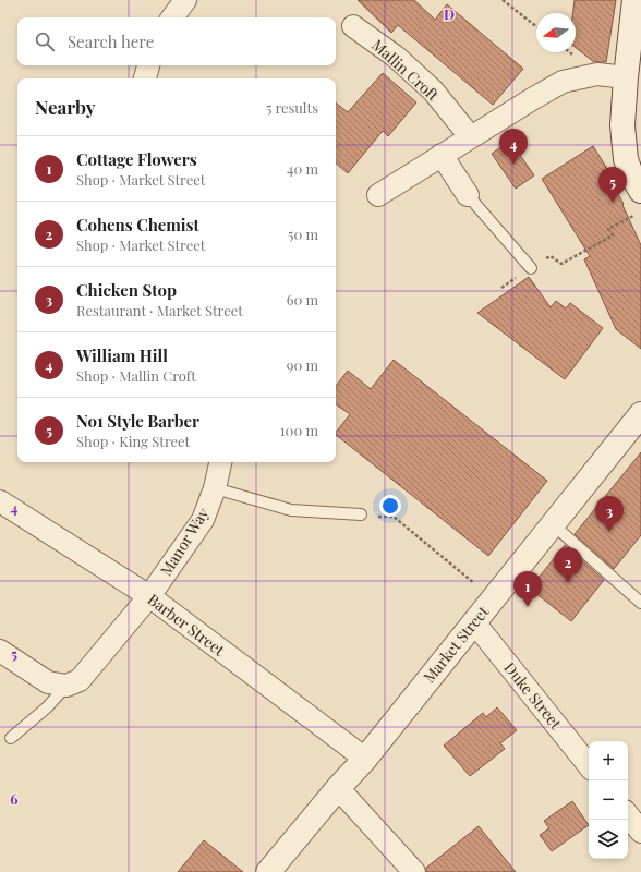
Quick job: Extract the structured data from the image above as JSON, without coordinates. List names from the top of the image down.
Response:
{
  "streets": {
    "street": [
      "Mallin Croft",
      "Manor Way",
      "Barber Street",
      "Market Street",
      "Duke Street"
    ]
  },
  "crossings": [
    ["Manor Way", "Barber Street"],
    ["Barber Street", "Market Street"],
    ["Market Street", "Duke Street"]
  ],
  "north": "left",
  "page": {
    "search": "Search here",
    "heading": ["Nearby", "5 results"],
    "pins": [
      "4",
      "5",
      "3",
      "2",
      "1"
    ],
    "list": [
      {
        "mark": "1",
        "name": "Cottage Flowers",
        "note": "Shop · Market Street",
        "value": "40 m"
      },
      {
        "mark": "2",
        "name": "Cohens Chemist",
        "note": "Shop · Market Street",
        "value": "50 m"
      },
      {
        "mark": "3",
        "name": "Chicken Stop",
        "note": "Restaurant · Market Street",
        "value": "60 m"
      },
      {
        "mark": "4",
        "name": "William Hill",
        "note": "Shop · Mallin Croft",
        "value": "90 m"
      },
      {
        "mark": "5",
        "name": "No1 Style Barber",
        "note": "Shop · King Street",
        "value": "100 m"
      }
    ],
    "map_buttons": ["+", "−"]
  },
  "grid": {
    "columns": ["D"],
    "rows": ["4", "5", "6"]
  }
}
